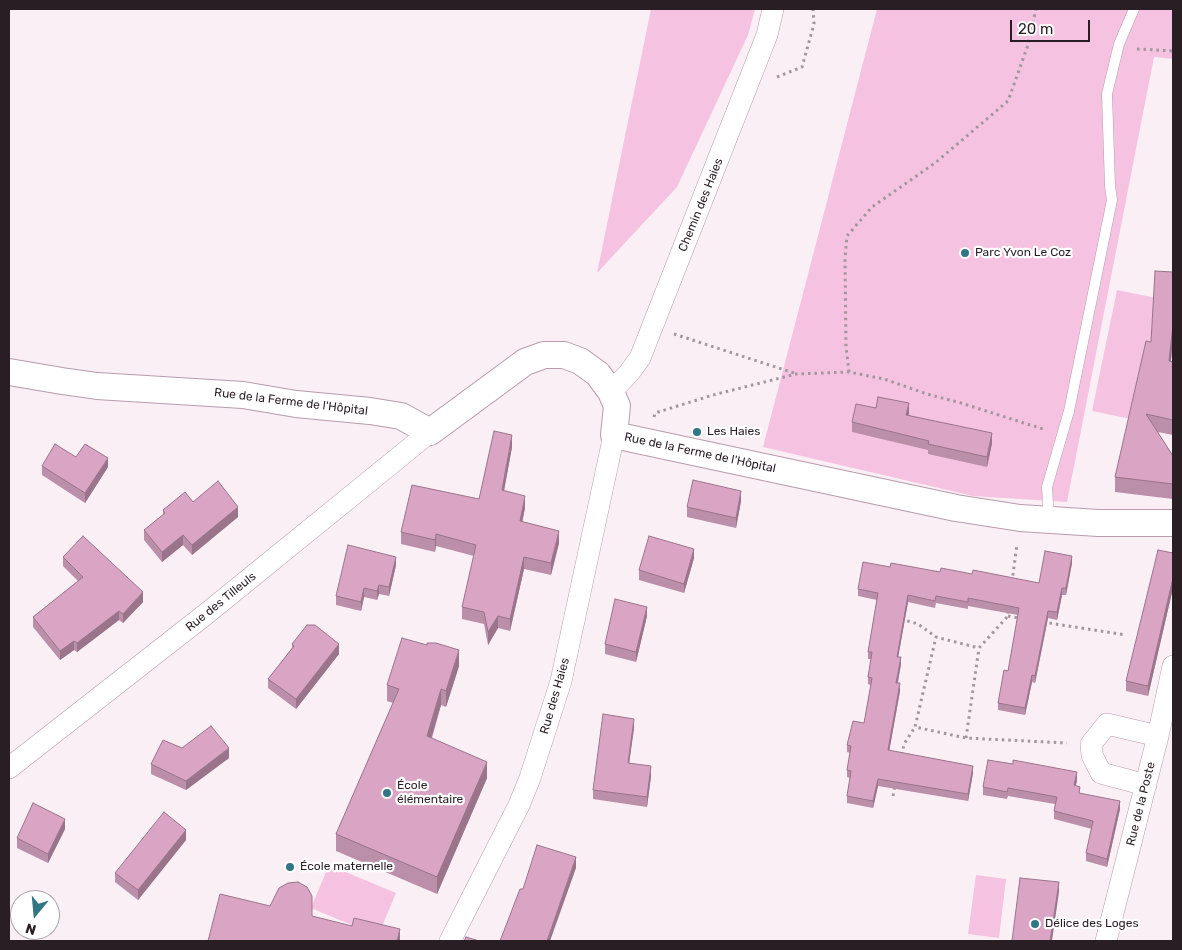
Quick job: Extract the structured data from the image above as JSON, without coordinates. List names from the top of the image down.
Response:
{
  "streets": {
    "street": [
      "Chemin des Haies",
      "Rue de la Ferme de l'Hôpital",
      "Rue des Tilleuls",
      "Rue des Haies",
      "Rue de la Poste"
    ]
  },
  "crossings": [
    ["Chemin des Haies", "Rue de la Ferme de l'Hôpital"],
    ["Rue de la Ferme de l'Hôpital", "Rue des Tilleuls"],
    ["Rue de la Ferme de l'Hôpital", "Rue des Haies"]
  ],
  "places": [
    "Parc Yvon Le Coz",
    "Les Haies",
    "École élémentaire",
    "École maternelle",
    "Délice des Loges"
  ],
  "scale_bar": "20 m",
  "north": "bottom"
}
